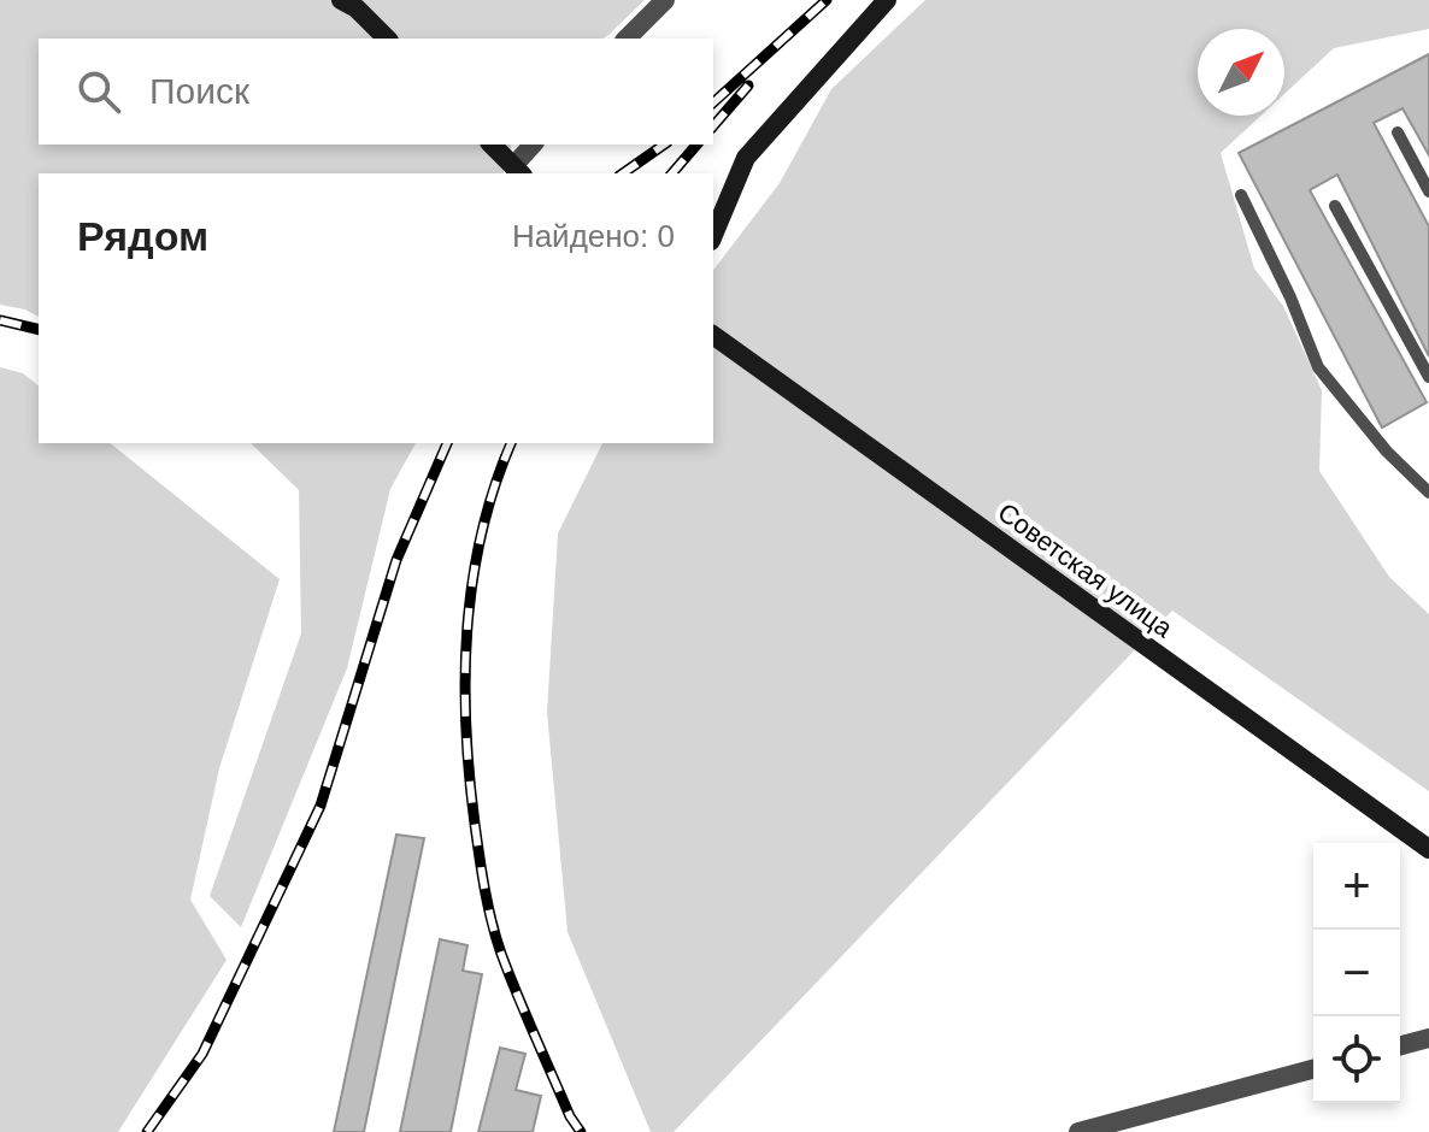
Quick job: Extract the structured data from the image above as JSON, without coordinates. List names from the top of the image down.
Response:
{
  "streets": {
    "street": ["Советская улица"]
  },
  "north": "top right",
  "page": {
    "search": "Поиск",
    "heading": ["Рядом", "Найдено: 0"],
    "map_buttons": ["+", "−"]
  }
}
